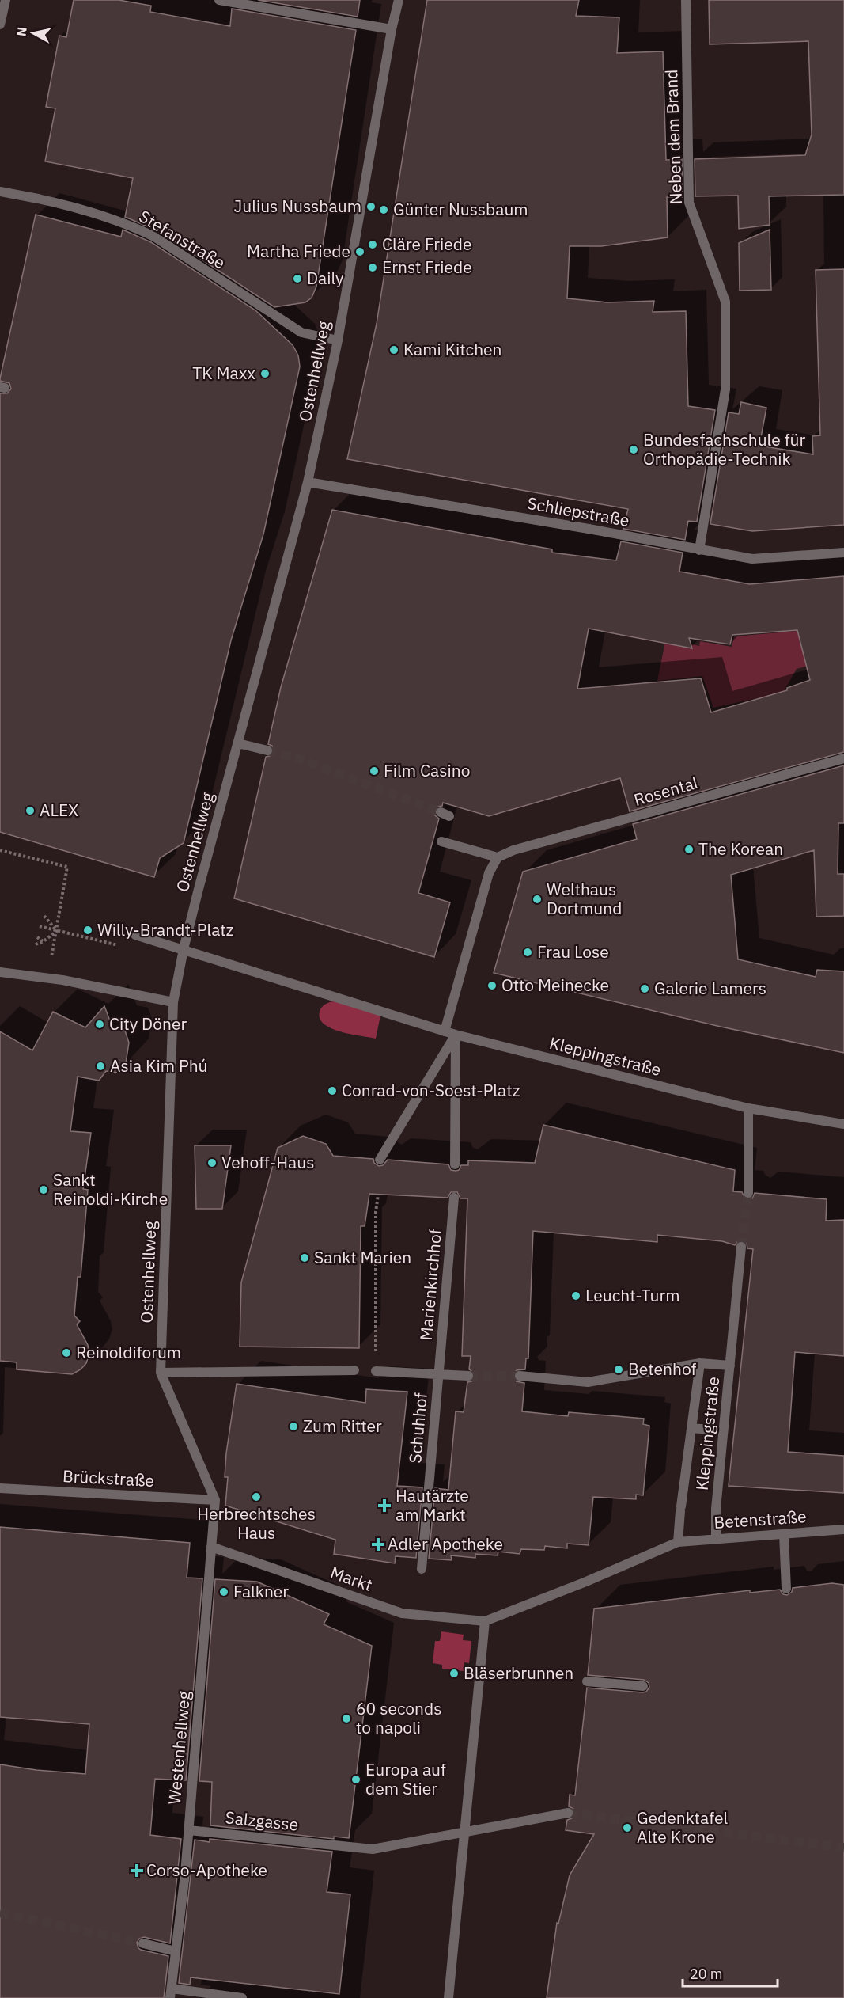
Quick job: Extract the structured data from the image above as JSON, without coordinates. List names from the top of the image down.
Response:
{
  "streets": {
    "street": [
      "Neben dem Brand",
      "Stefanstraße",
      "Ostenhellweg",
      "Schliepstraße",
      "Rosental",
      "Kleppingstraße",
      "Marienkirchhof",
      "Schuhhof",
      "Brückstraße",
      "Betenstraße",
      "Markt",
      "Westenhellweg",
      "Salzgasse"
    ]
  },
  "crossings": [
    ["Neben dem Brand", "Schliepstraße"],
    ["Stefanstraße", "Ostenhellweg"],
    ["Ostenhellweg", "Schliepstraße"],
    ["Ostenhellweg", "Kleppingstraße"],
    ["Ostenhellweg", "Brückstraße"],
    ["Ostenhellweg", "Westenhellweg"],
    ["Kleppingstraße", "Betenstraße"],
    ["Marienkirchhof", "Schuhhof"],
    ["Brückstraße", "Westenhellweg"],
    ["Betenstraße", "Markt"],
    ["Markt", "Westenhellweg"],
    ["Westenhellweg", "Salzgasse"]
  ],
  "places": {
    "other": [
      "Julius Nussbaum",
      "Günter Nussbaum",
      "Cläre Friede",
      "Martha Friede",
      "Ernst Friede",
      "Daily",
      "Kami Kitchen",
      "TK Maxx",
      "Bundesfachschule für Orthopädie-Technik",
      "Film Casino",
      "ALEX",
      "The Korean",
      "Welthaus Dortmund",
      "Willy-Brandt-Platz",
      "Frau Lose",
      "Otto Meinecke",
      "Galerie Lamers",
      "City Döner",
      "Asia Kim Phú",
      "Conrad-von-Soest-Platz",
      "Vehoff-Haus",
      "Sankt Reinoldi-Kirche",
      "Sankt Marien",
      "Leucht-Turm",
      "Reinoldiforum",
      "Betenhof",
      "Zum Ritter",
      "Herbrechtsches Haus",
      "Falkner",
      "Bläserbrunnen",
      "60 seconds to napoli",
      "Europa auf dem Stier",
      "Gedenktafel Alte Krone"
    ],
    "health": ["Hautärzte am Markt", "Adler Apotheke", "Corso-Apotheke"]
  },
  "scale_bar": "20 m",
  "north": "left"
}
